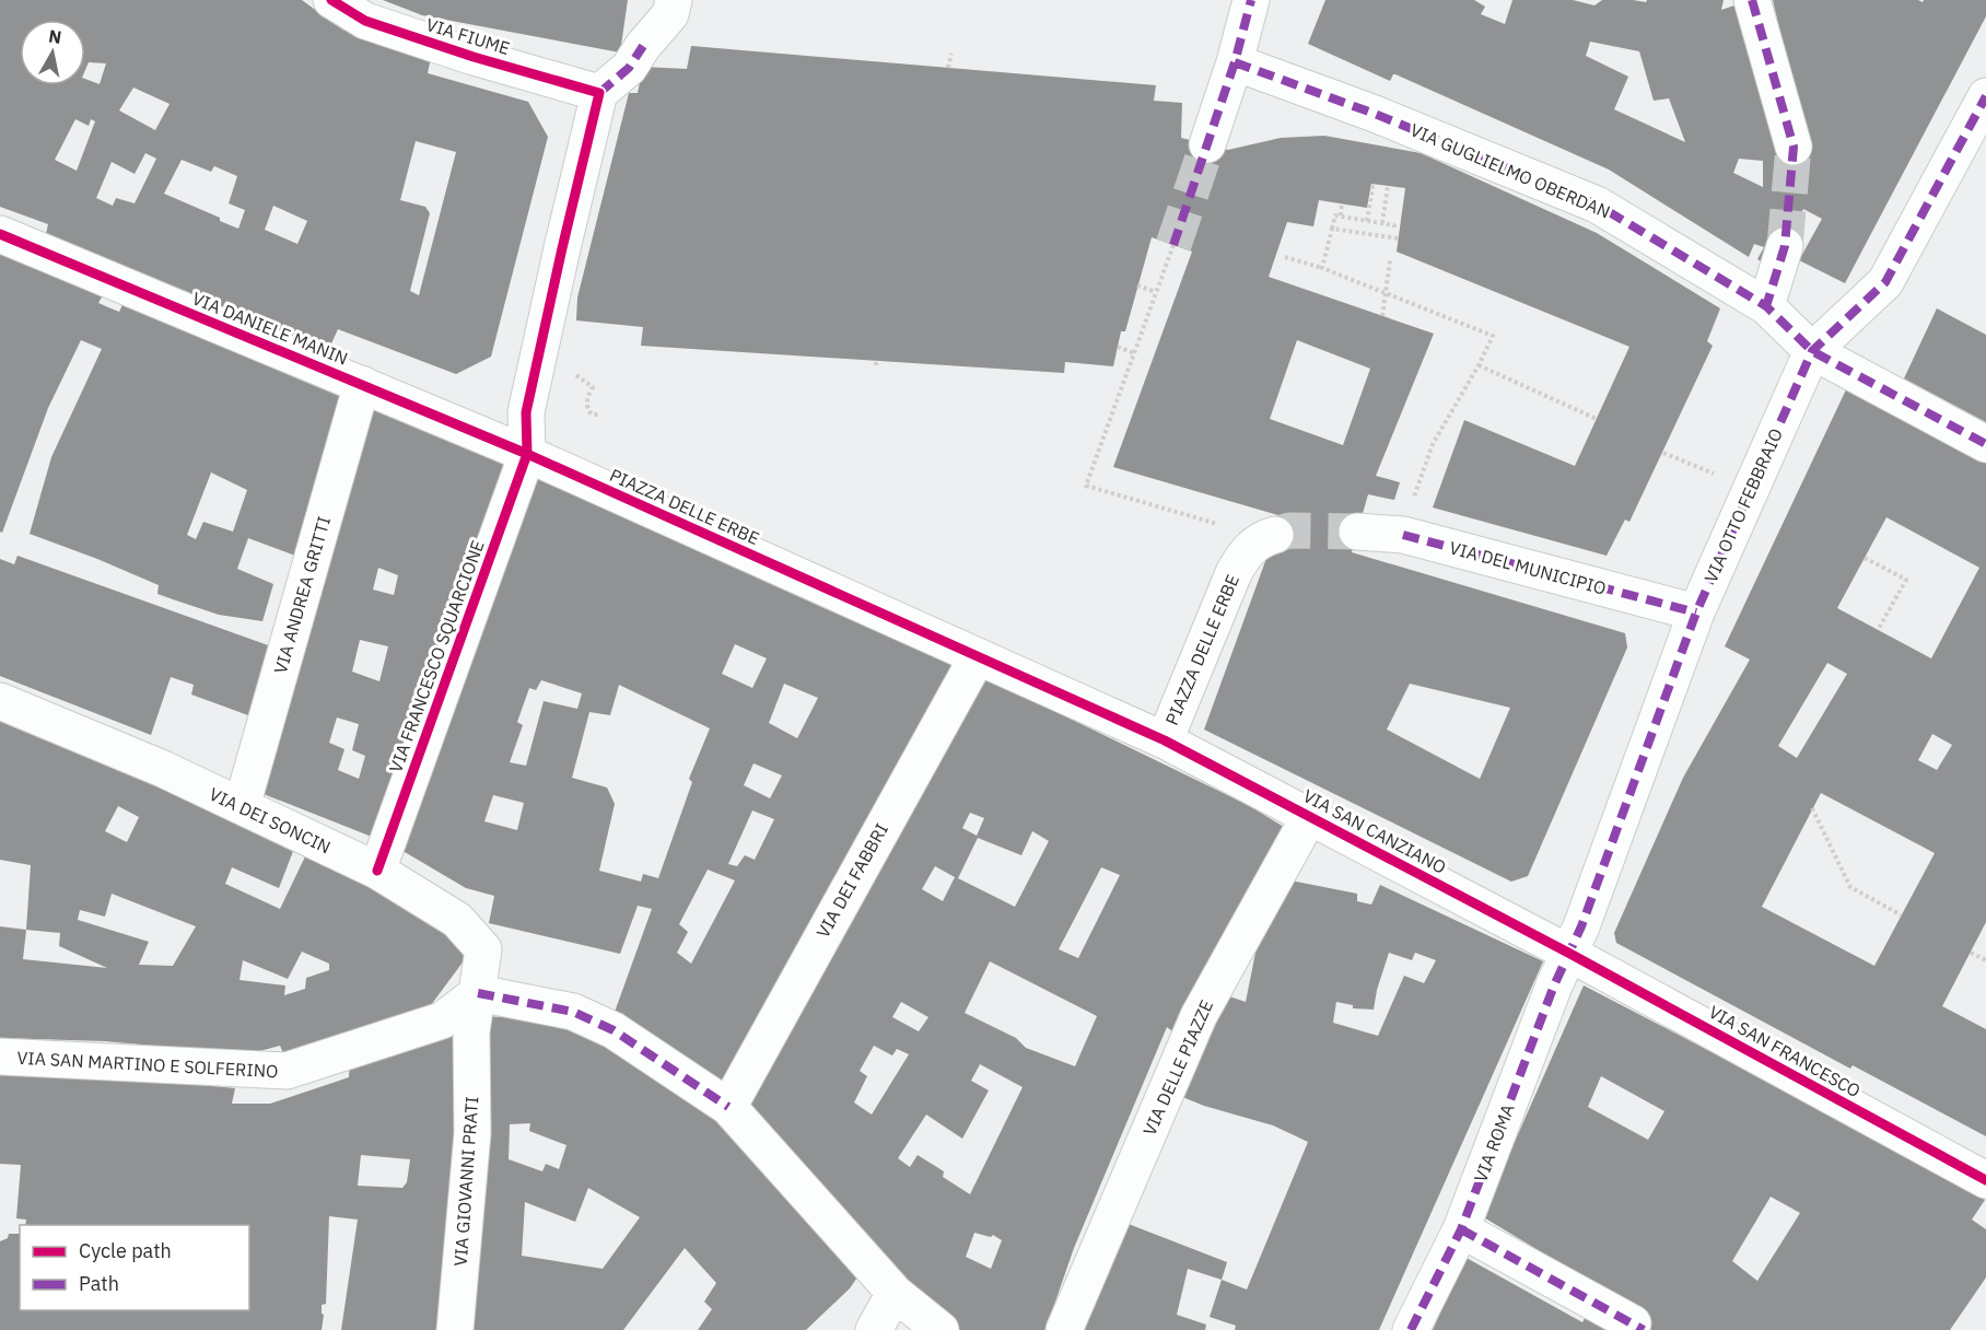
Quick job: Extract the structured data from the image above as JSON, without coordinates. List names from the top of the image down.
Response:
{
  "streets": {
    "street": [
      "VIA FIUME",
      "VIA GUGLIELMO OBERDAN",
      "VIA DANIELE MANIN",
      "VIA OTTO FEBBRAIO",
      "PIAZZA DELLE ERBE",
      "VIA DEL MUNICIPIO",
      "VIA ANDREA GRITTI",
      "VIA FRANCESCO SQUARCIONE",
      "VIA DEI SONCIN",
      "VIA SAN CANZIANO",
      "VIA DEI FABBRI",
      "VIA SAN FRANCESCO",
      "VIA SAN MARTINO E SOLFERINO",
      "VIA DELLE PIAZZE",
      "VIA ROMA",
      "VIA GIOVANNI PRATI"
    ]
  },
  "crossings": [
    ["VIA GUGLIELMO OBERDAN", "VIA OTTO FEBBRAIO"],
    ["VIA DANIELE MANIN", "PIAZZA DELLE ERBE"],
    ["VIA DANIELE MANIN", "VIA ANDREA GRITTI"],
    ["VIA DANIELE MANIN", "VIA FRANCESCO SQUARCIONE"],
    ["VIA OTTO FEBBRAIO", "VIA DEL MUNICIPIO"],
    ["VIA OTTO FEBBRAIO", "VIA SAN CANZIANO"],
    ["VIA OTTO FEBBRAIO", "VIA SAN FRANCESCO"],
    ["VIA OTTO FEBBRAIO", "VIA ROMA"],
    ["PIAZZA DELLE ERBE", "VIA FRANCESCO SQUARCIONE"],
    ["PIAZZA DELLE ERBE", "VIA SAN CANZIANO"],
    ["PIAZZA DELLE ERBE", "VIA DEI FABBRI"],
    ["VIA ANDREA GRITTI", "VIA DEI SONCIN"],
    ["VIA FRANCESCO SQUARCIONE", "VIA DEI SONCIN"],
    ["VIA DEI SONCIN", "VIA SAN MARTINO E SOLFERINO"],
    ["VIA DEI SONCIN", "VIA GIOVANNI PRATI"],
    ["VIA SAN CANZIANO", "VIA SAN FRANCESCO"],
    ["VIA SAN CANZIANO", "VIA DELLE PIAZZE"],
    ["VIA SAN CANZIANO", "VIA ROMA"],
    ["VIA SAN FRANCESCO", "VIA ROMA"],
    ["VIA SAN MARTINO E SOLFERINO", "VIA GIOVANNI PRATI"]
  ],
  "legend": ["Cycle path", "Path"],
  "north": "top"
}
